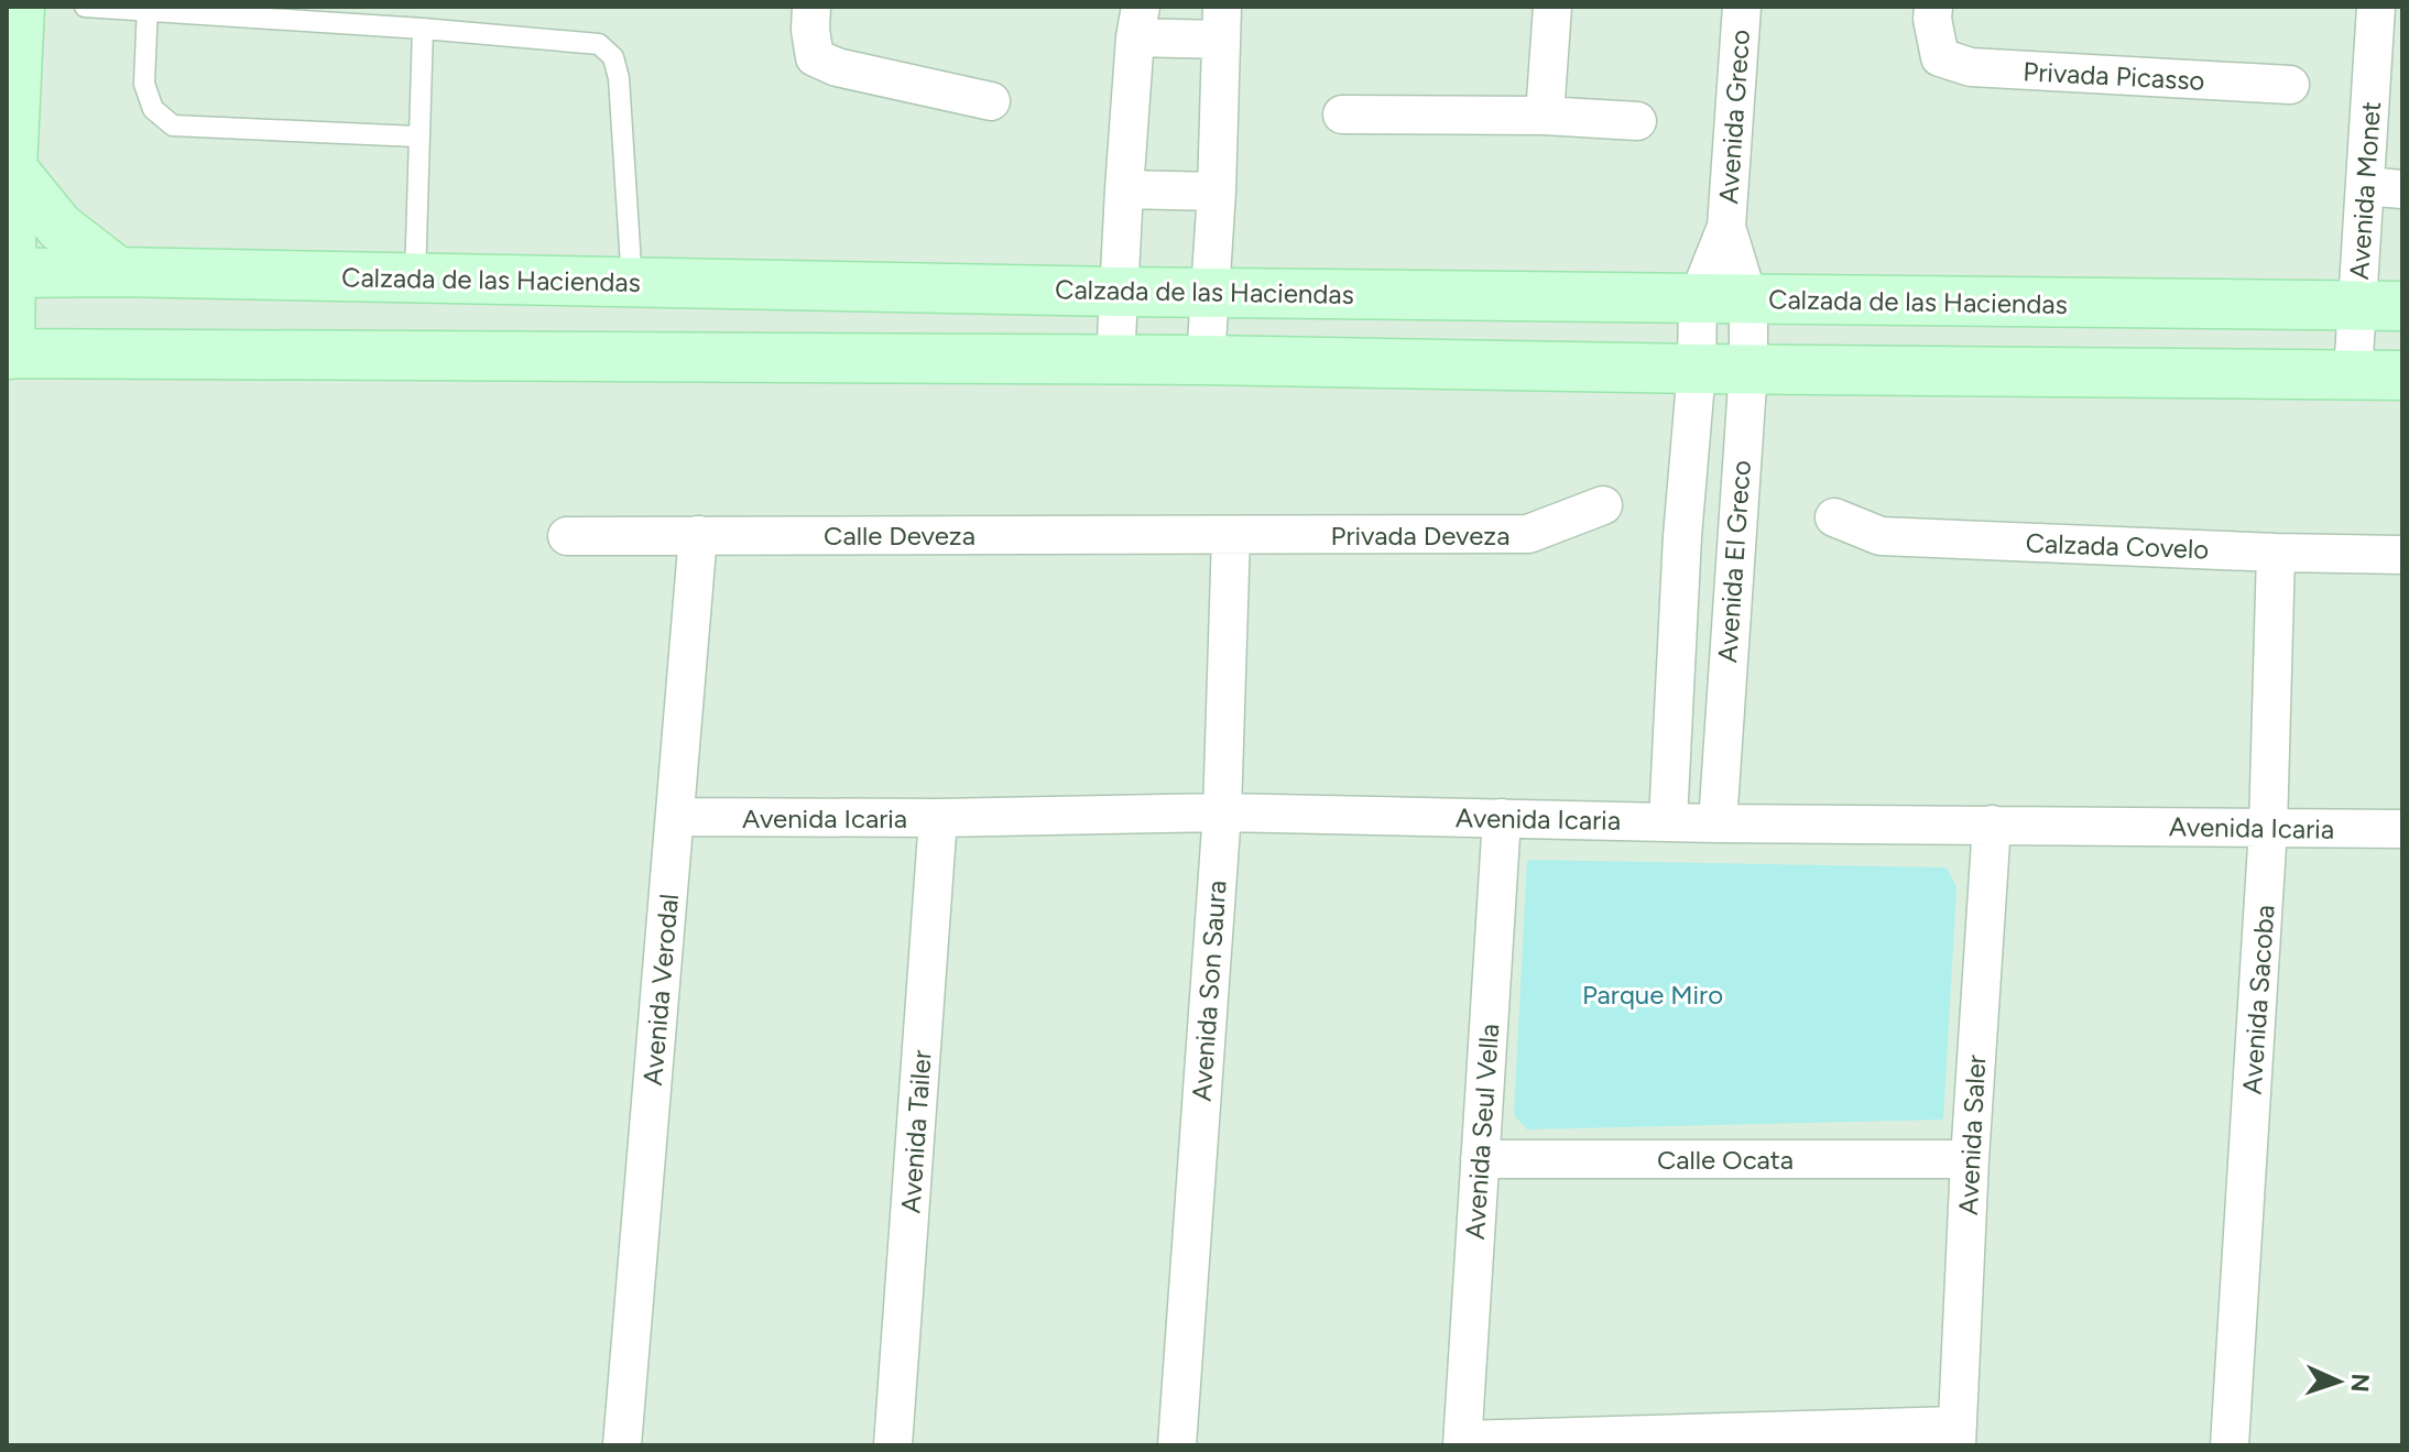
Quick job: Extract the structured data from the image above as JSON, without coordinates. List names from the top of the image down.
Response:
{
  "streets": {
    "main road": ["Calzada de las Haciendas"],
    "street": [
      "Privada Picasso",
      "Avenida Greco",
      "Avenida Monet",
      "Calle Deveza",
      "Privada Deveza",
      "Calzada Covelo",
      "Avenida El Greco",
      "Avenida Icaria",
      "Avenida Verodal",
      "Avenida Son Saura",
      "Avenida Sacoba",
      "Avenida Tailer",
      "Avenida Seul Vella",
      "Avenida Saler",
      "Calle Ocata"
    ]
  },
  "crossings": [
    ["Avenida Greco", "Calzada de las Haciendas"],
    ["Avenida Greco", "Avenida El Greco"],
    ["Avenida Monet", "Calzada de las Haciendas"],
    ["Calzada de las Haciendas", "Avenida El Greco"],
    ["Calle Deveza", "Privada Deveza"],
    ["Calle Deveza", "Avenida Verodal"],
    ["Calle Deveza", "Avenida Son Saura"],
    ["Privada Deveza", "Avenida Son Saura"],
    ["Calzada Covelo", "Avenida Sacoba"],
    ["Avenida El Greco", "Avenida Icaria"],
    ["Avenida Icaria", "Avenida Verodal"],
    ["Avenida Icaria", "Avenida Son Saura"],
    ["Avenida Icaria", "Avenida Sacoba"],
    ["Avenida Icaria", "Avenida Tailer"],
    ["Avenida Icaria", "Avenida Seul Vella"],
    ["Avenida Icaria", "Avenida Saler"],
    ["Avenida Seul Vella", "Calle Ocata"],
    ["Avenida Saler", "Calle Ocata"]
  ],
  "parks": ["Parque Miro"],
  "north": "right"
}
